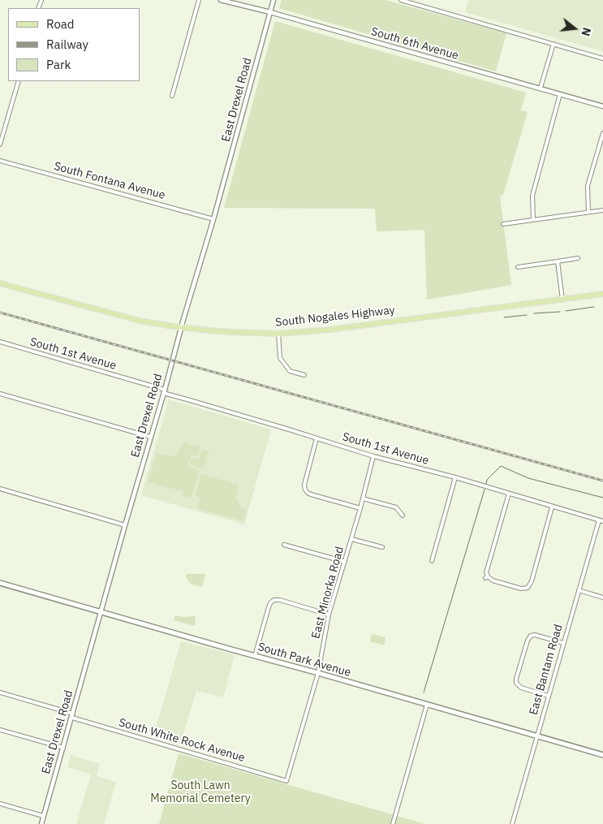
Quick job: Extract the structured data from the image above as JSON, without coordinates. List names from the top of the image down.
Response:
{
  "streets": {
    "main road": ["South Nogales Highway", "South Park Avenue"],
    "street": [
      "South 6th Avenue",
      "East Drexel Road",
      "South Fontana Avenue",
      "South 1st Avenue",
      "East Minorka Road",
      "East Bantam Road",
      "South White Rock Avenue"
    ]
  },
  "crossings": [
    ["South 6th Avenue", "East Drexel Road"],
    ["East Drexel Road", "South Fontana Avenue"],
    ["East Drexel Road", "South Nogales Highway"],
    ["East Drexel Road", "South 1st Avenue"],
    ["East Drexel Road", "South Park Avenue"],
    ["East Drexel Road", "South White Rock Avenue"],
    ["South 1st Avenue", "East Minorka Road"],
    ["South 1st Avenue", "East Bantam Road"],
    ["East Minorka Road", "South Park Avenue"],
    ["East Minorka Road", "South White Rock Avenue"],
    ["South Park Avenue", "East Bantam Road"]
  ],
  "parks": ["South Lawn Memorial Cemetery"],
  "legend": ["Road", "Railway", "Park"],
  "north": "right"
}
